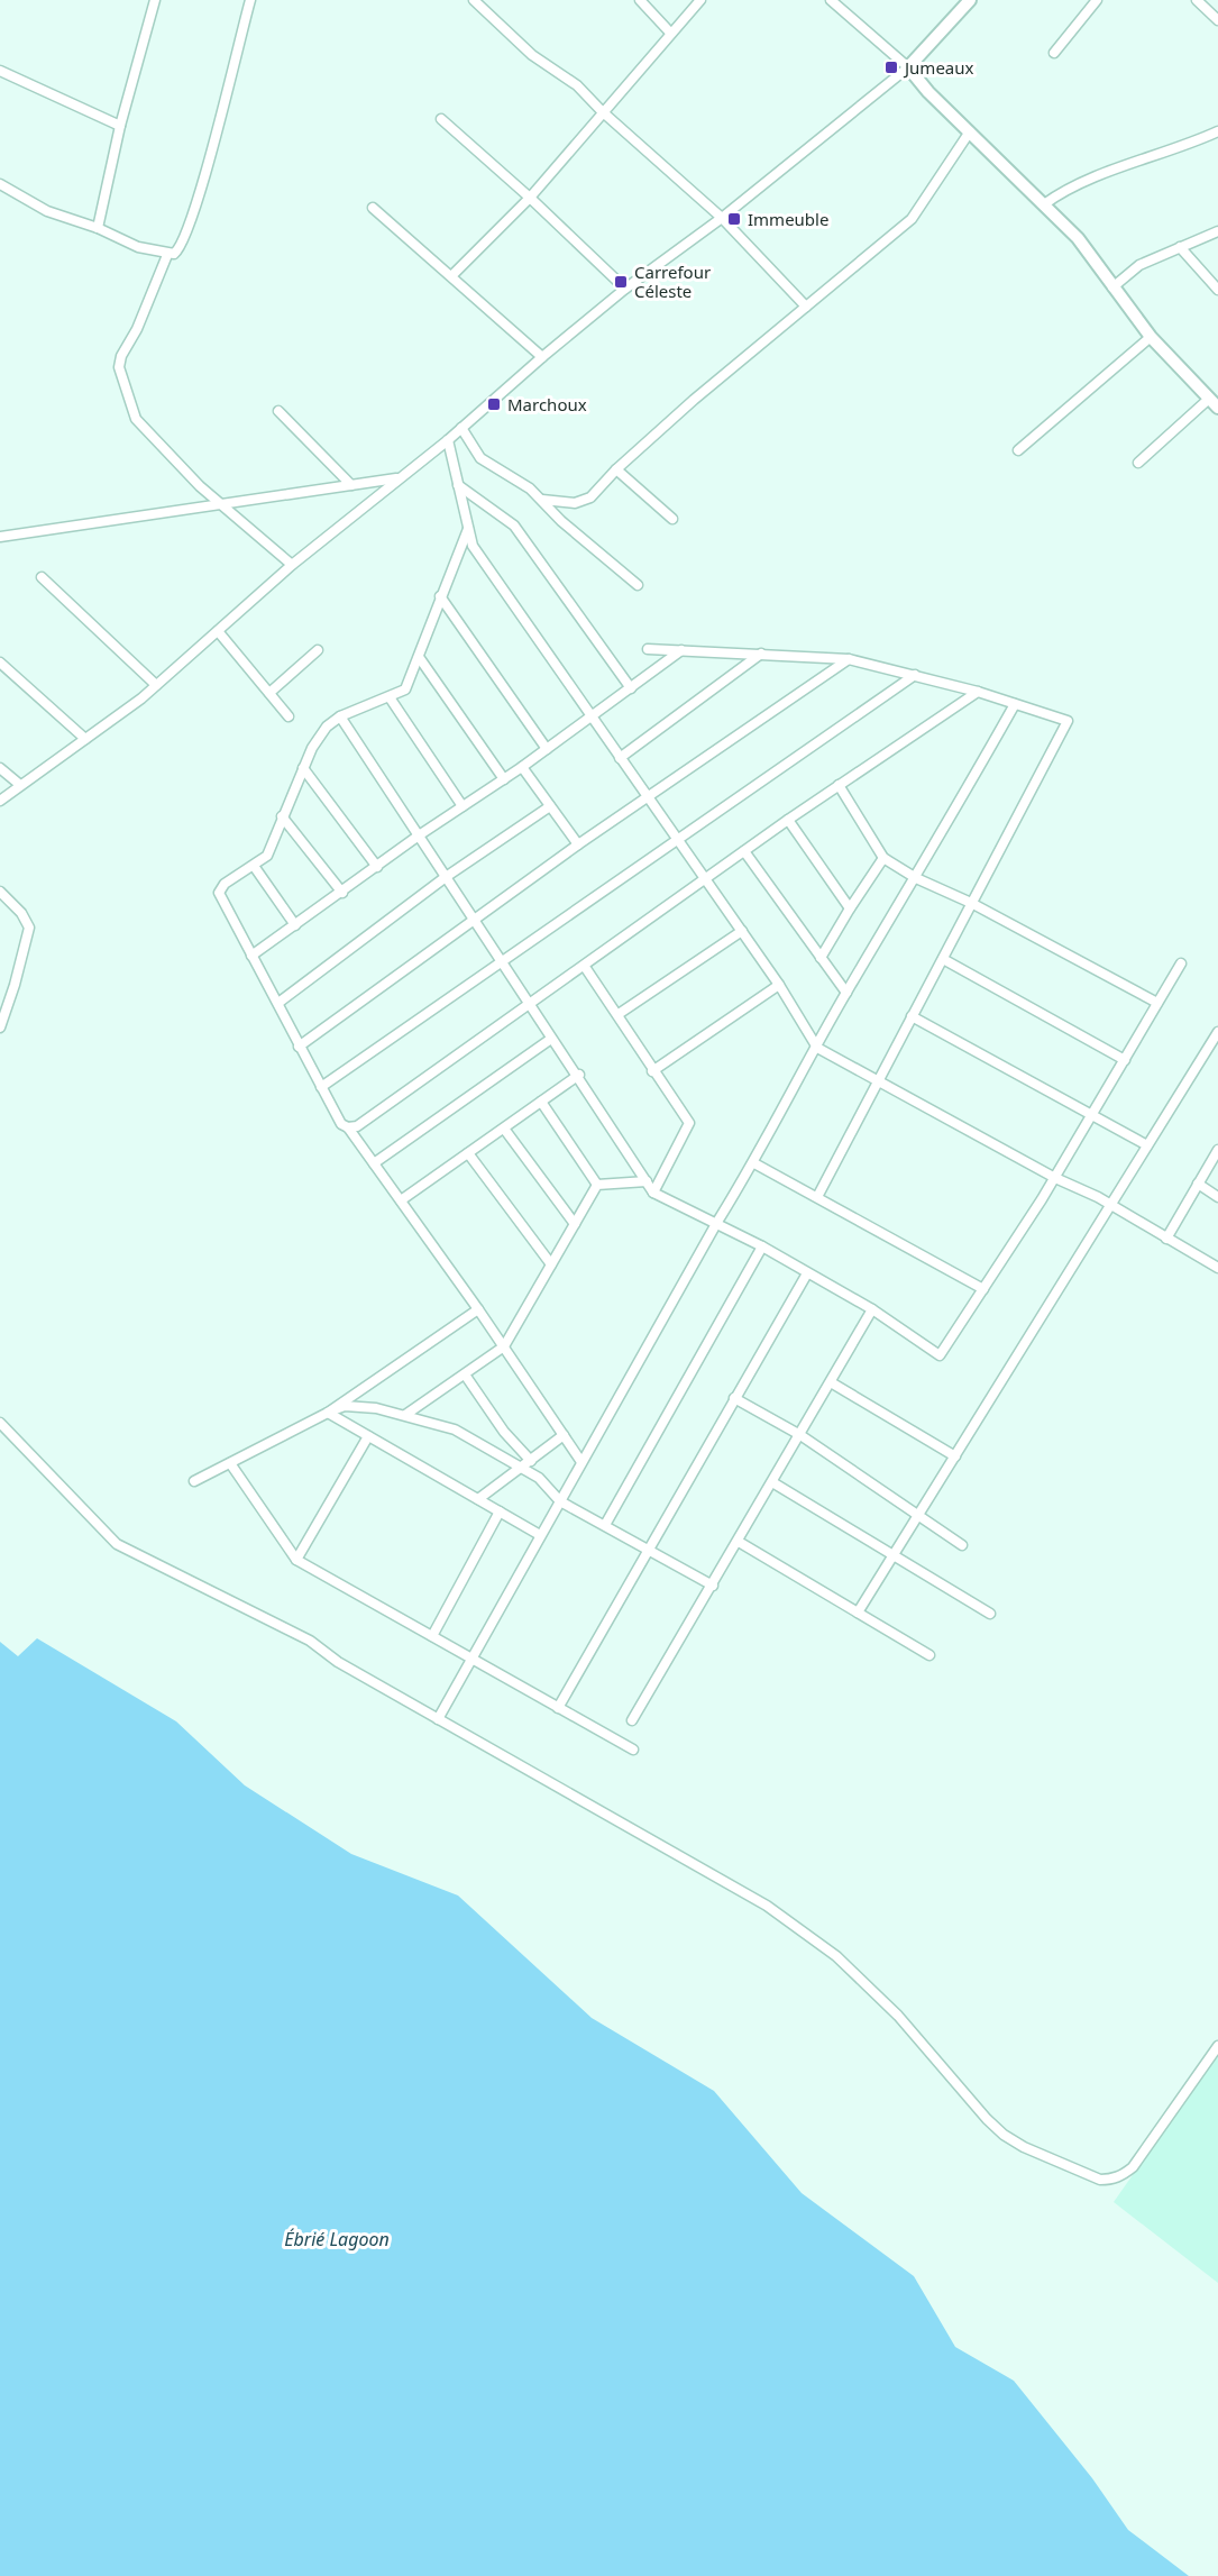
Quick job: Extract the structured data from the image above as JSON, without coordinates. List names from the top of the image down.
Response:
{
  "water": ["Ébrié Lagoon"],
  "places": {
    "transit": [
      "Jumeaux",
      "Immeuble",
      "Carrefour Céleste",
      "Marchoux"
    ]
  }
}
